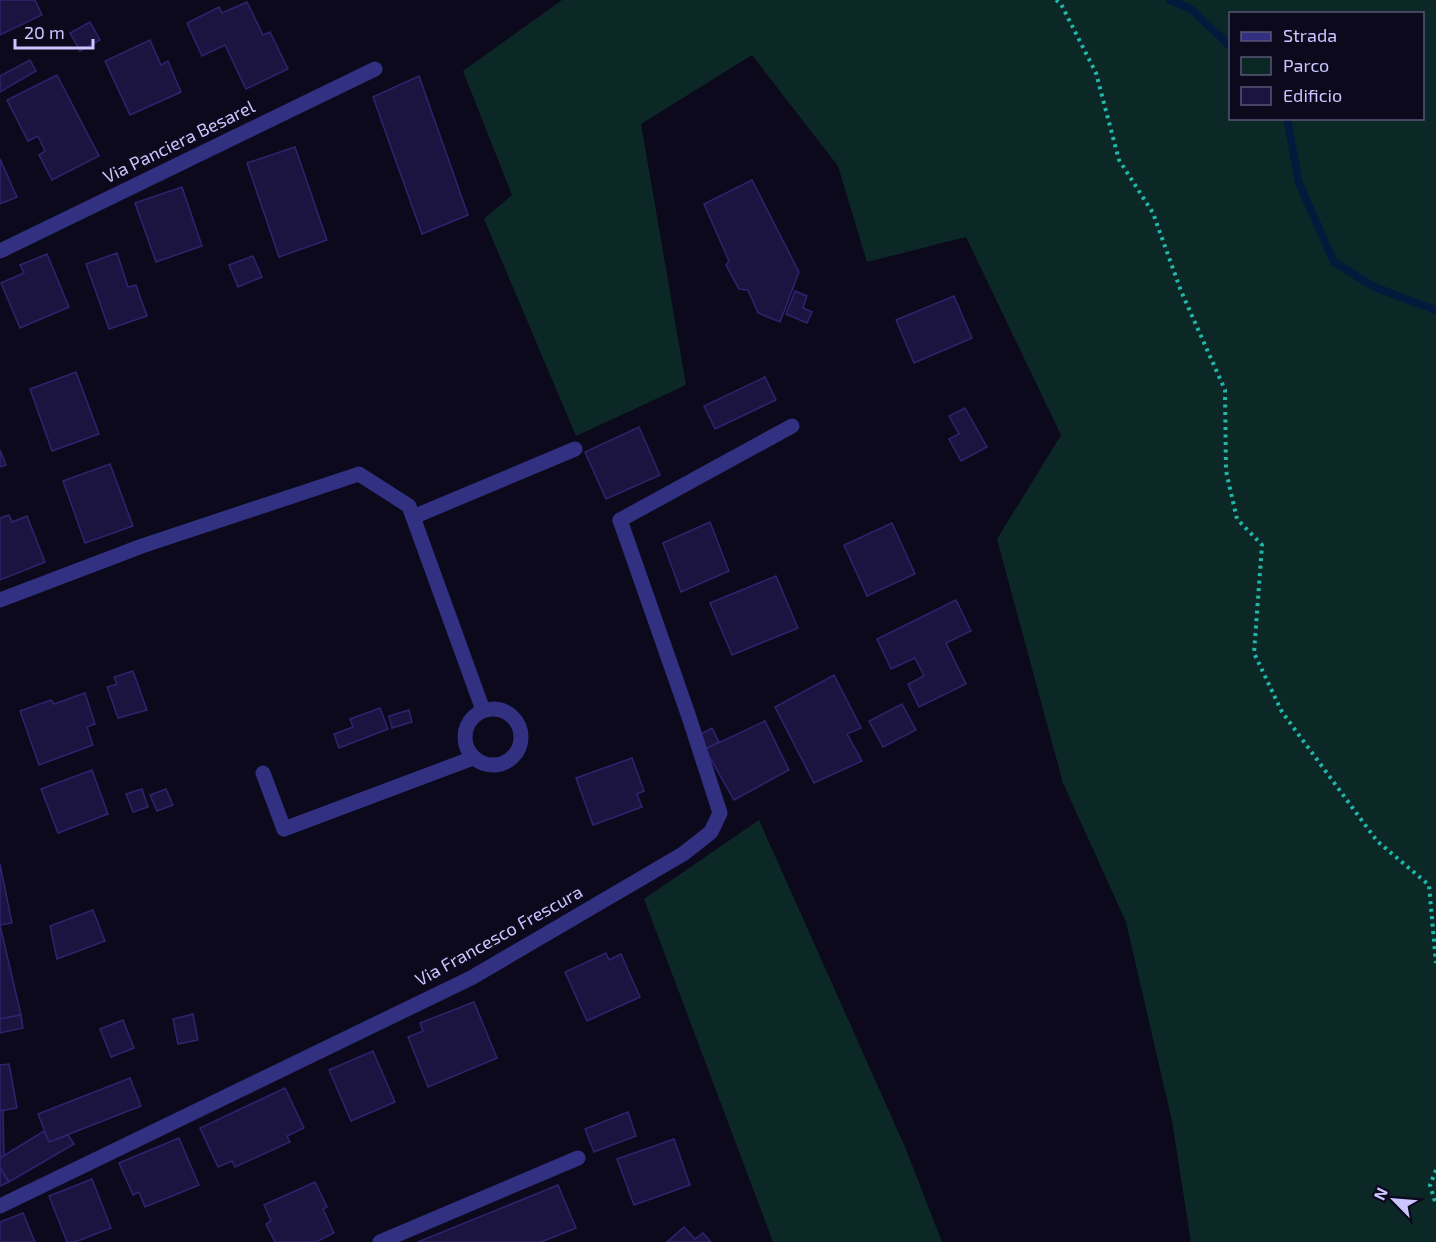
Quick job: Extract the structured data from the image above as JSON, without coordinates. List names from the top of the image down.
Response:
{
  "streets": {
    "street": ["Via Panciera Besarel", "Via Francesco Frescura"]
  },
  "legend": ["Strada", "Parco", "Edificio"],
  "scale_bar": "20 m",
  "north": "top left"
}
